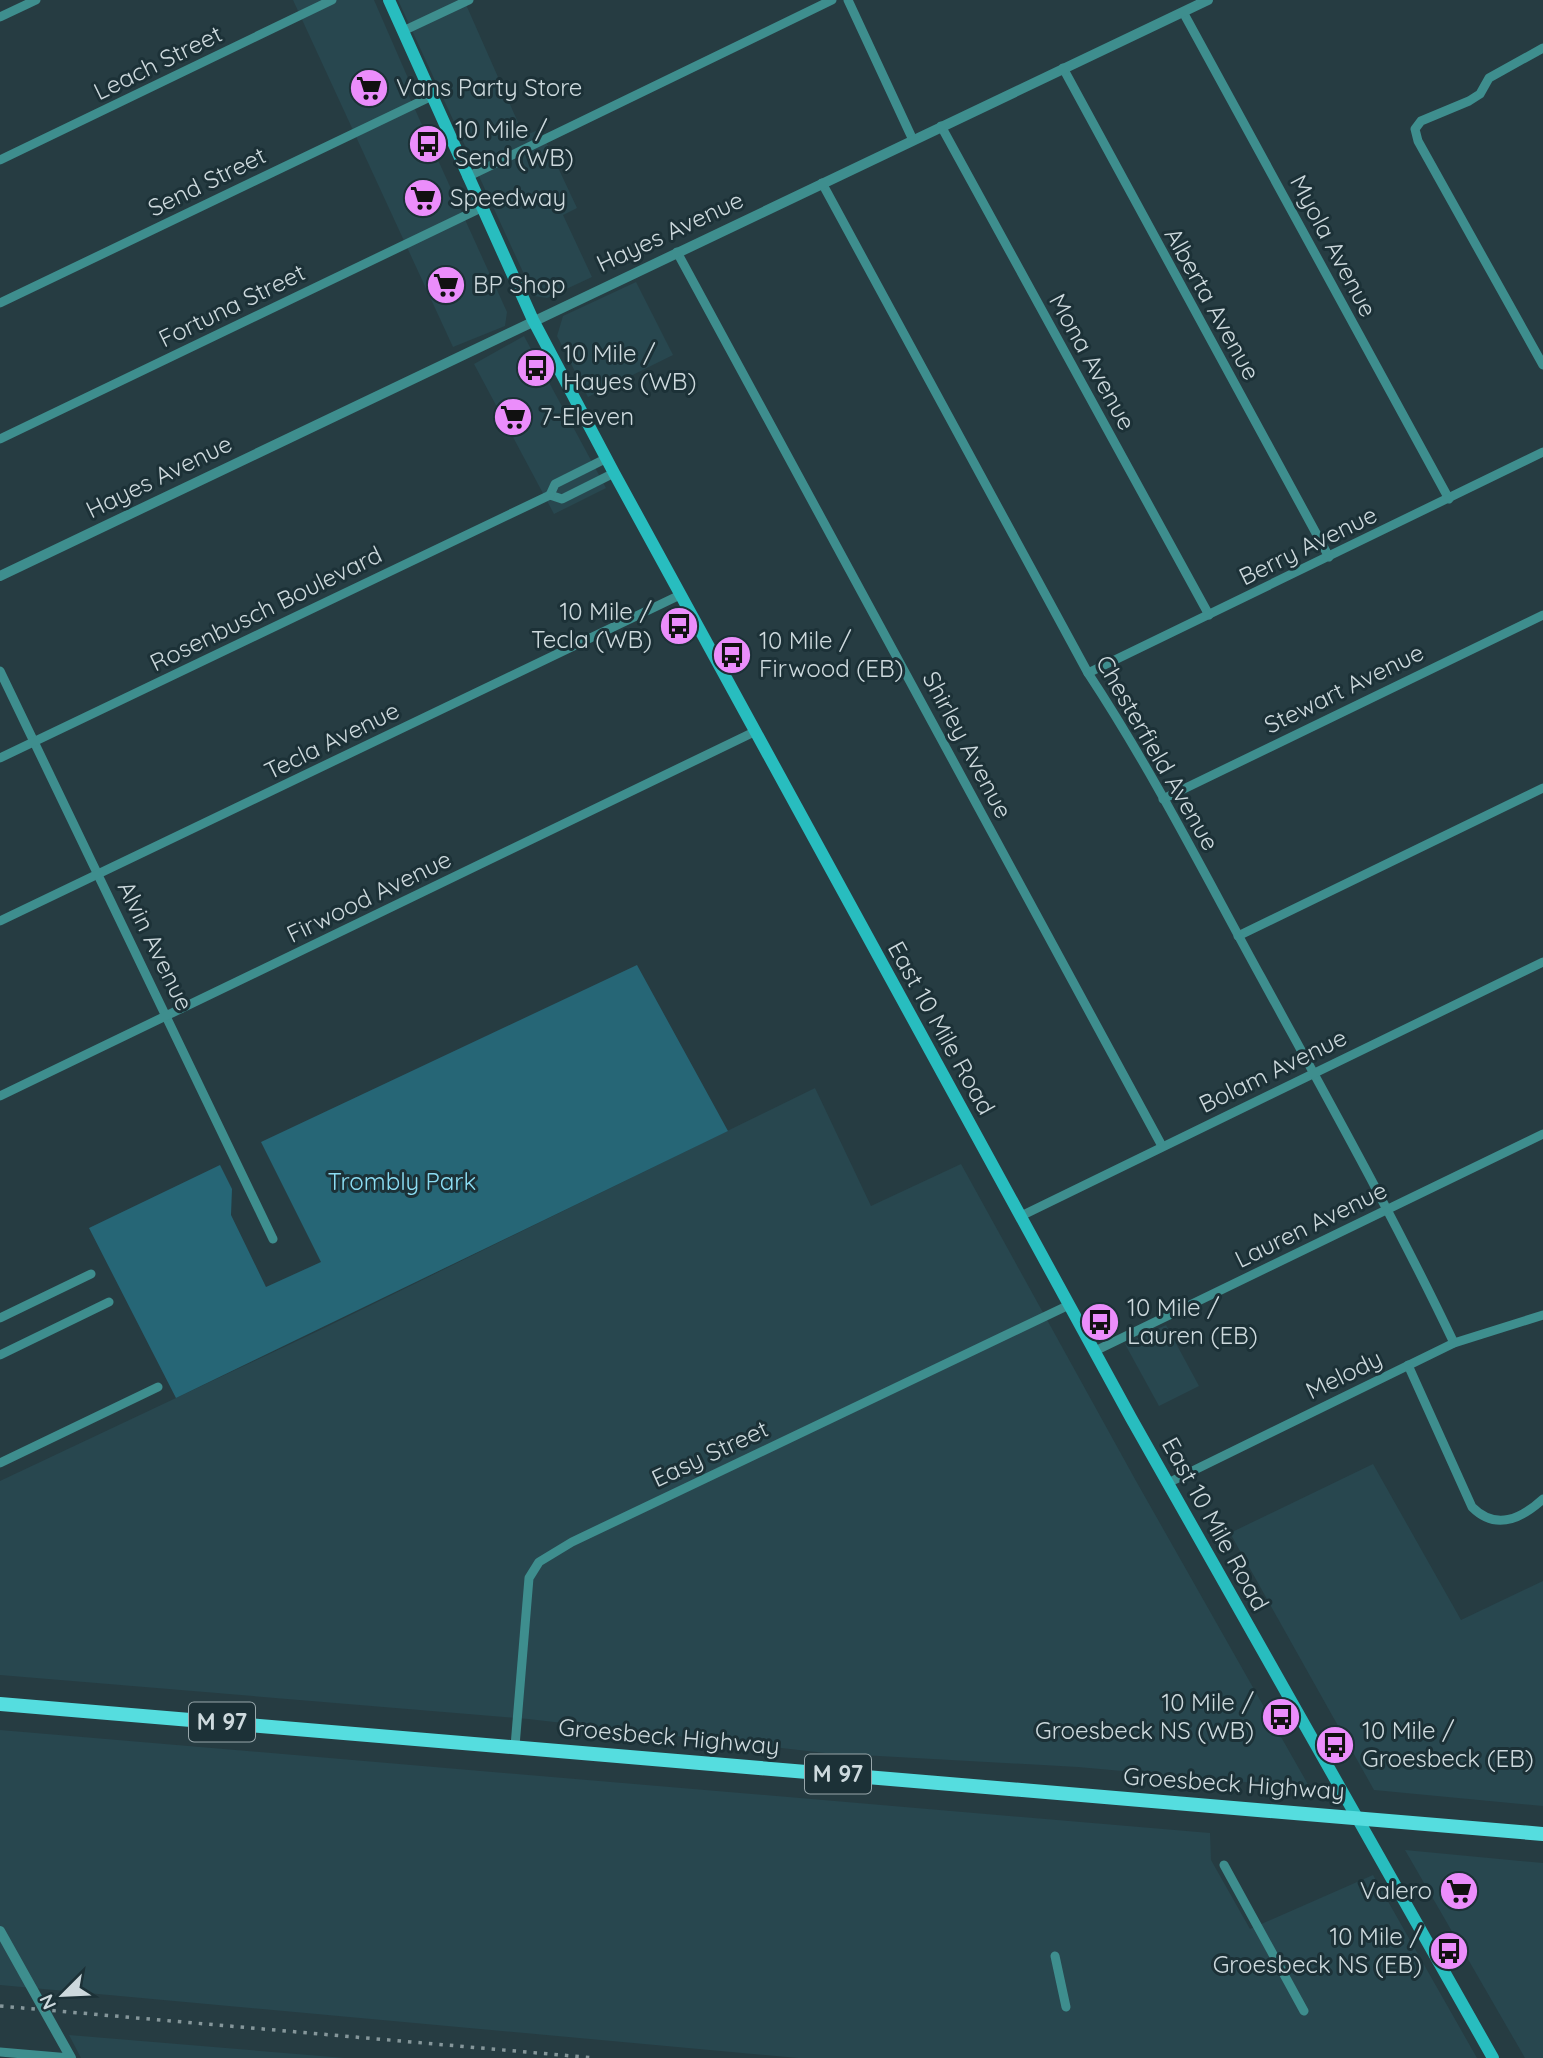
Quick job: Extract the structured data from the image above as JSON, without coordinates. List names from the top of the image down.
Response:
{
  "streets": {
    "main road": ["East 10 Mile Road", "M 97", "Groesbeck Highway"],
    "street": [
      "Leach Street",
      "Send Street",
      "Hayes Avenue",
      "Myola Avenue",
      "Alberta Avenue",
      "Fortuna Street",
      "Mona Avenue",
      "Berry Avenue",
      "Rosenbusch Boulevard",
      "Stewart Avenue",
      "Tecla Avenue",
      "Shirley Avenue",
      "Chesterfield Avenue",
      "Firwood Avenue",
      "Alvin Avenue",
      "Bolam Avenue",
      "Lauren Avenue",
      "Melody",
      "Easy Street"
    ]
  },
  "crossings": [
    ["Send Street", "East 10 Mile Road"],
    ["Hayes Avenue", "Myola Avenue"],
    ["Hayes Avenue", "Alberta Avenue"],
    ["Hayes Avenue", "Mona Avenue"],
    ["Hayes Avenue", "Shirley Avenue"],
    ["Hayes Avenue", "Chesterfield Avenue"],
    ["Hayes Avenue", "East 10 Mile Road"],
    ["Myola Avenue", "Berry Avenue"],
    ["Alberta Avenue", "Berry Avenue"],
    ["Fortuna Street", "East 10 Mile Road"],
    ["Mona Avenue", "Berry Avenue"],
    ["Berry Avenue", "Chesterfield Avenue"],
    ["Rosenbusch Boulevard", "Alvin Avenue"],
    ["Rosenbusch Boulevard", "East 10 Mile Road"],
    ["Stewart Avenue", "Chesterfield Avenue"],
    ["Tecla Avenue", "Alvin Avenue"],
    ["Tecla Avenue", "East 10 Mile Road"],
    ["Shirley Avenue", "Bolam Avenue"],
    ["Chesterfield Avenue", "Bolam Avenue"],
    ["Chesterfield Avenue", "Lauren Avenue"],
    ["Chesterfield Avenue", "Melody"],
    ["Firwood Avenue", "Alvin Avenue"],
    ["Firwood Avenue", "East 10 Mile Road"],
    ["East 10 Mile Road", "Bolam Avenue"],
    ["East 10 Mile Road", "Lauren Avenue"],
    ["East 10 Mile Road", "Melody"],
    ["East 10 Mile Road", "Easy Street"],
    ["East 10 Mile Road", "Groesbeck Highway"],
    ["Easy Street", "Groesbeck Highway"]
  ],
  "parks": ["Trombly Park"],
  "places": {
    "supermarket": [
      "Vans Party Store",
      "Speedway",
      "BP Shop",
      "7-Eleven",
      "Valero"
    ],
    "bus stop": [
      "10 Mile / Send (WB)",
      "10 Mile / Hayes (WB)",
      "10 Mile / Tecla (WB)",
      "10 Mile / Firwood (EB)",
      "10 Mile / Lauren (EB)",
      "10 Mile / Groesbeck NS (WB)",
      "10 Mile / Groesbeck (EB)",
      "10 Mile / Groesbeck NS (EB)"
    ]
  },
  "north": "bottom left"
}
